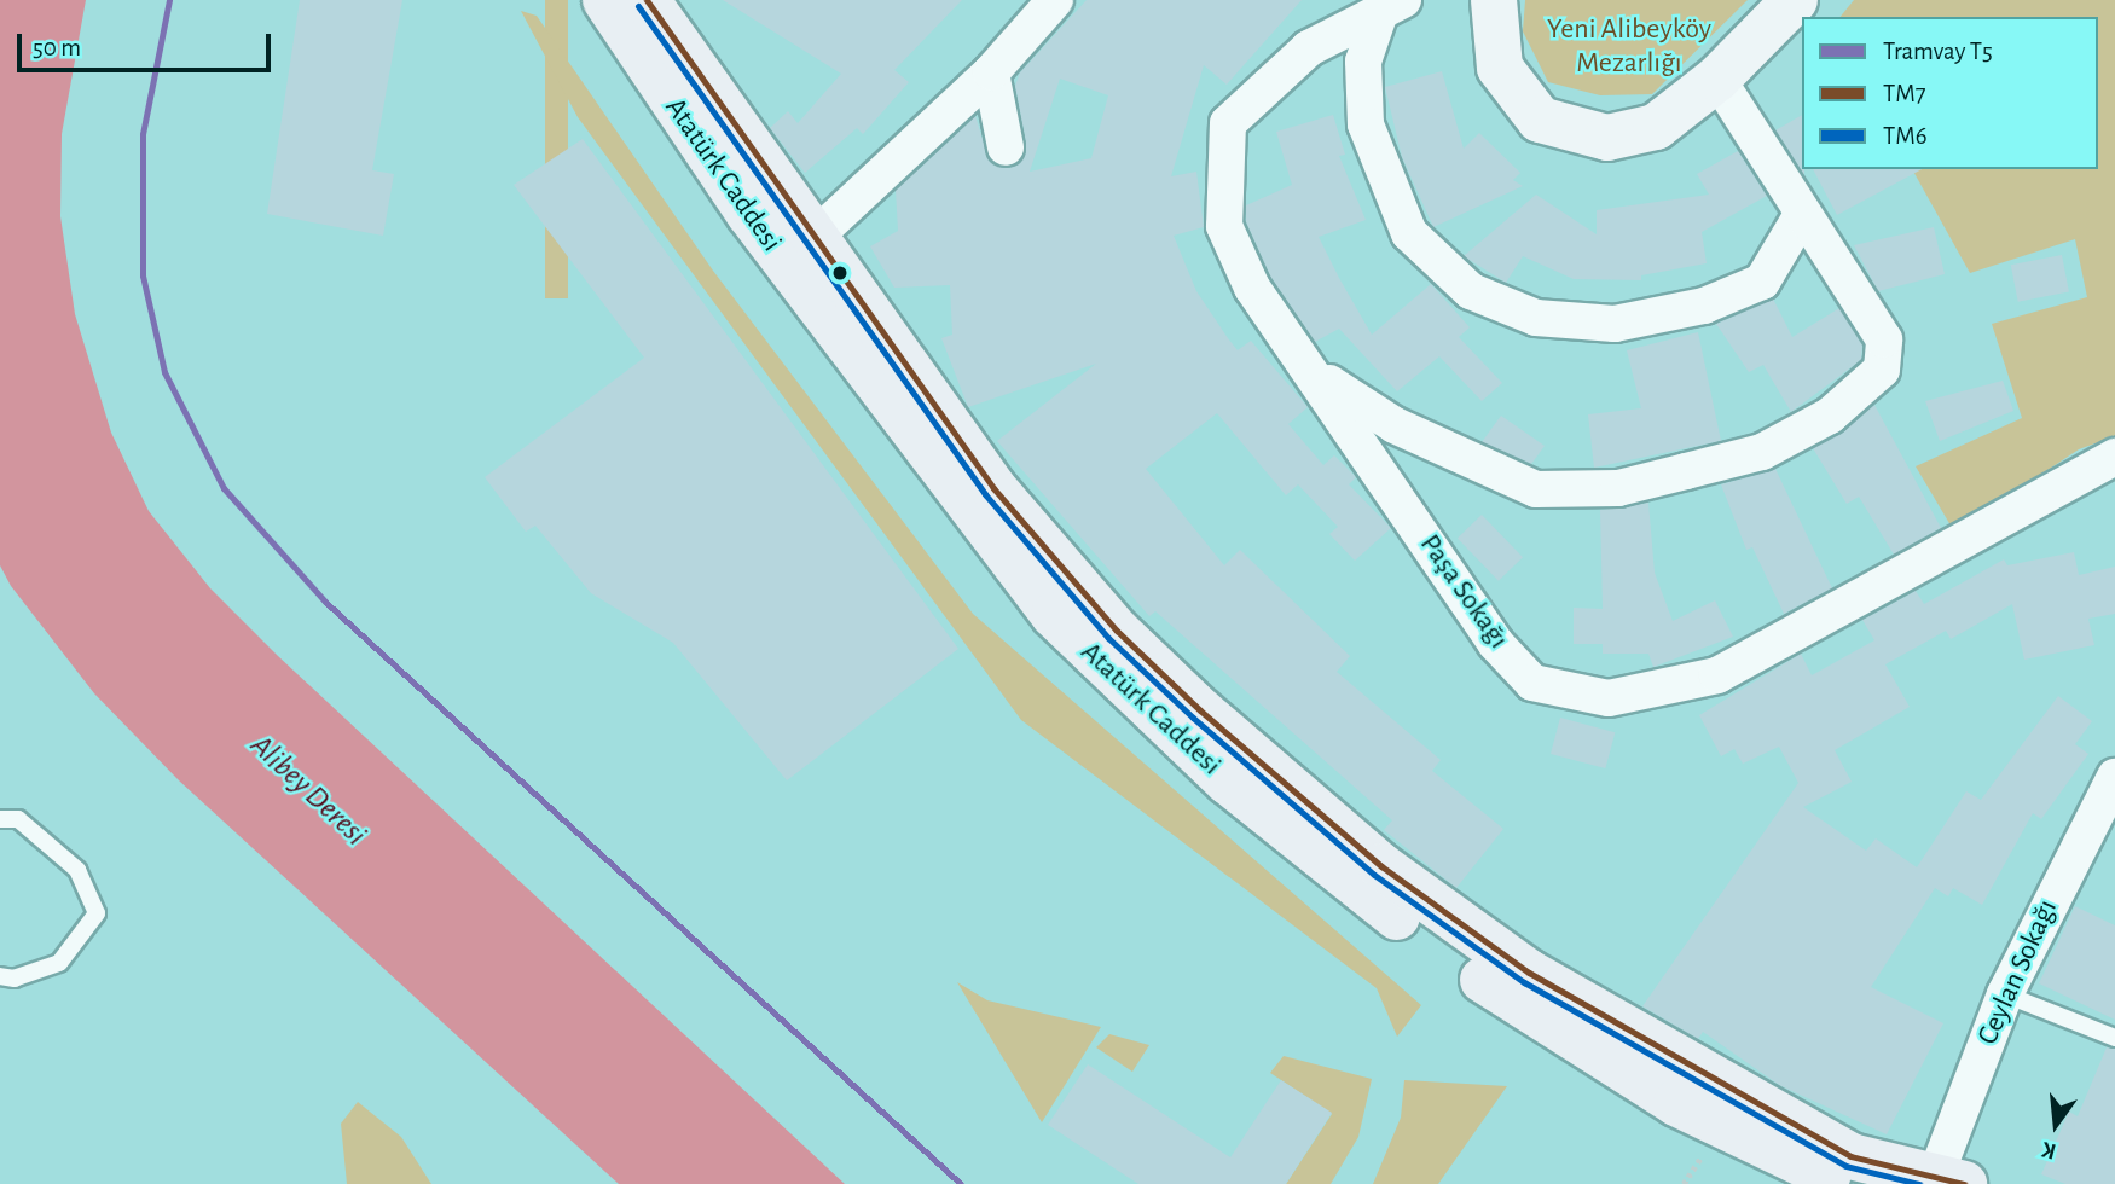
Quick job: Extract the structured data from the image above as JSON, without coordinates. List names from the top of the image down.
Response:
{
  "streets": {
    "main road": ["Atatürk Caddesi"],
    "street": ["Paşa Sokağı", "Ceylan Sokağı"]
  },
  "crossings": [
    ["Atatürk Caddesi", "Ceylan Sokağı"]
  ],
  "water": ["Alibey Deresi"],
  "parks": ["Yeni Alibeyköy Mezarlığı"],
  "lines": ["tram line T5", "transit line TM7", "transit line TM6"],
  "legend": ["Tramvay T5", "TM7", "TM6"],
  "scale_bar": "50 m",
  "north": "bottom"
}
